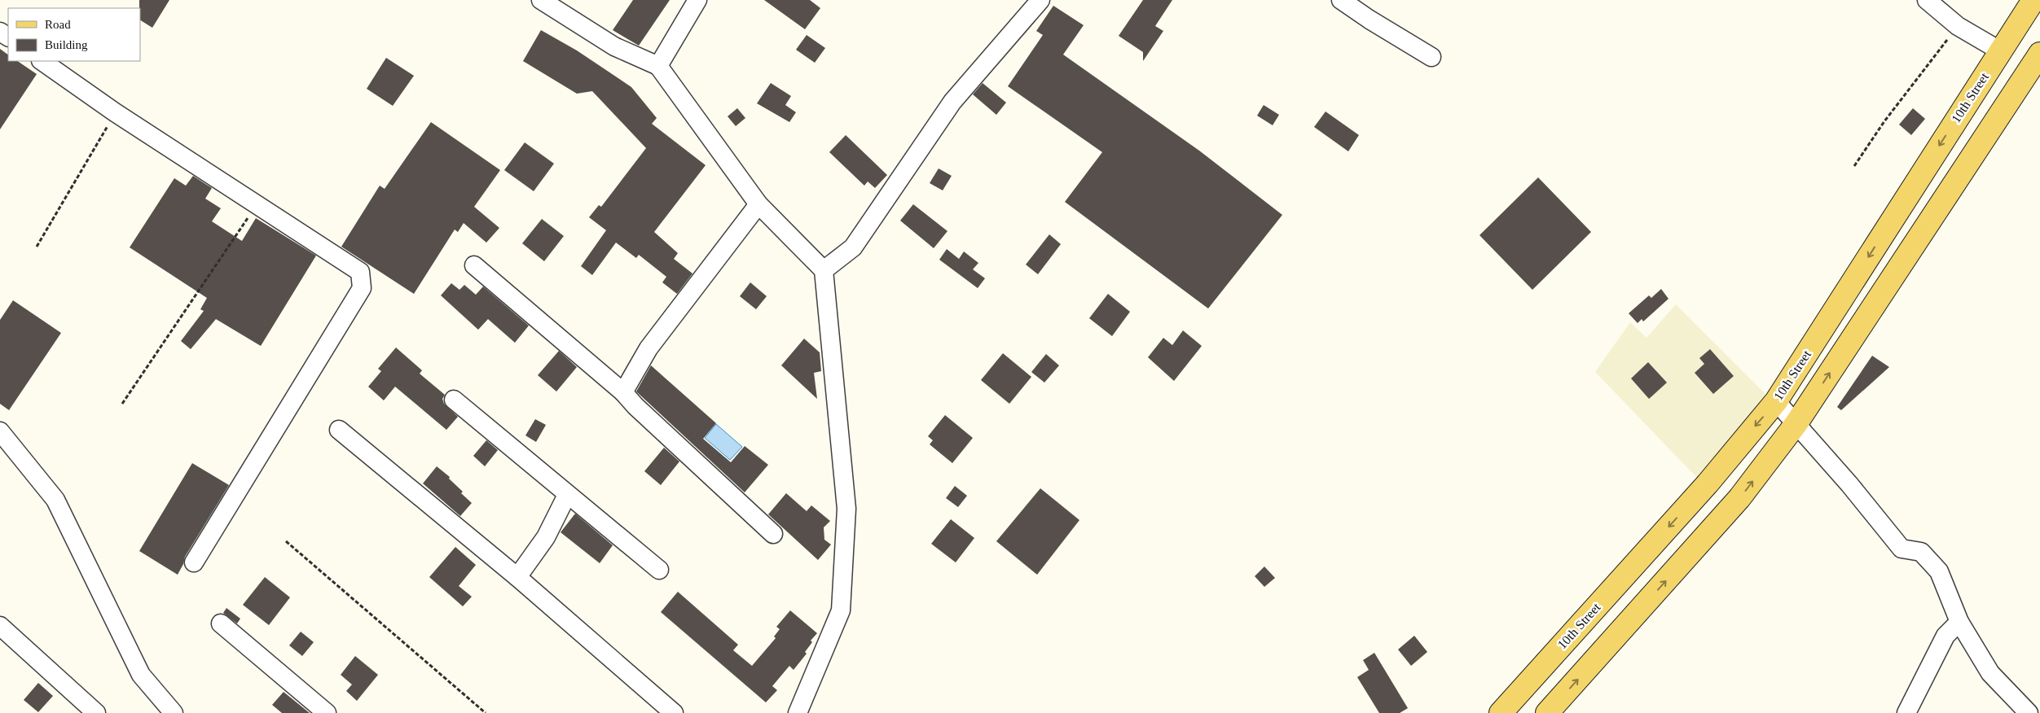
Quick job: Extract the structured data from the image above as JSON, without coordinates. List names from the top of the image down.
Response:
{
  "streets": {
    "main road": ["10th Street"]
  },
  "legend": ["Road", "Building"]
}
